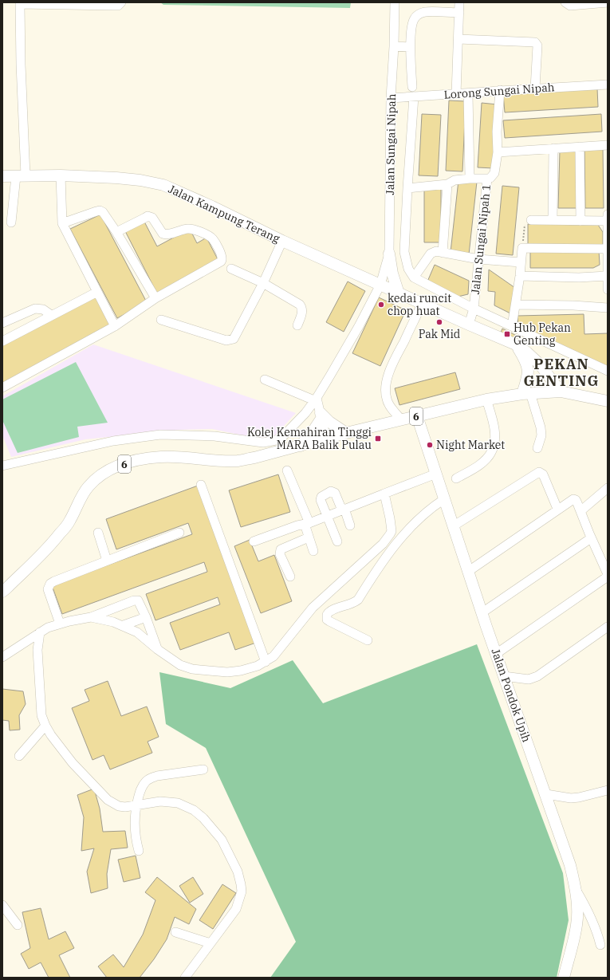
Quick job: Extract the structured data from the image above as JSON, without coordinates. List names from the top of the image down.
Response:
{
  "streets": {
    "main road": ["Jalan Kampung Terang", "6", "Jalan Pondok Upih"],
    "street": ["Lorong Sungai Nipah", "Jalan Sungai Nipah", "Jalan Sungai Nipah 1"]
  },
  "crossings": [
    ["Lorong Sungai Nipah", "Jalan Sungai Nipah"],
    ["Lorong Sungai Nipah", "Jalan Sungai Nipah 1"],
    ["Jalan Sungai Nipah", "Jalan Kampung Terang"],
    ["Jalan Kampung Terang", "Jalan Sungai Nipah 1"],
    ["Jalan Kampung Terang", "6"],
    ["6", "Jalan Pondok Upih"]
  ],
  "districts": ["PEKAN GENTING"],
  "places": {
    "other": ["kedai runcit chop huat", "Pak Mid", "Night Market"],
    "transit": ["Hub Pekan Genting", "Kolej Kemahiran Tinggi MARA Balik Pulau"]
  }
}
